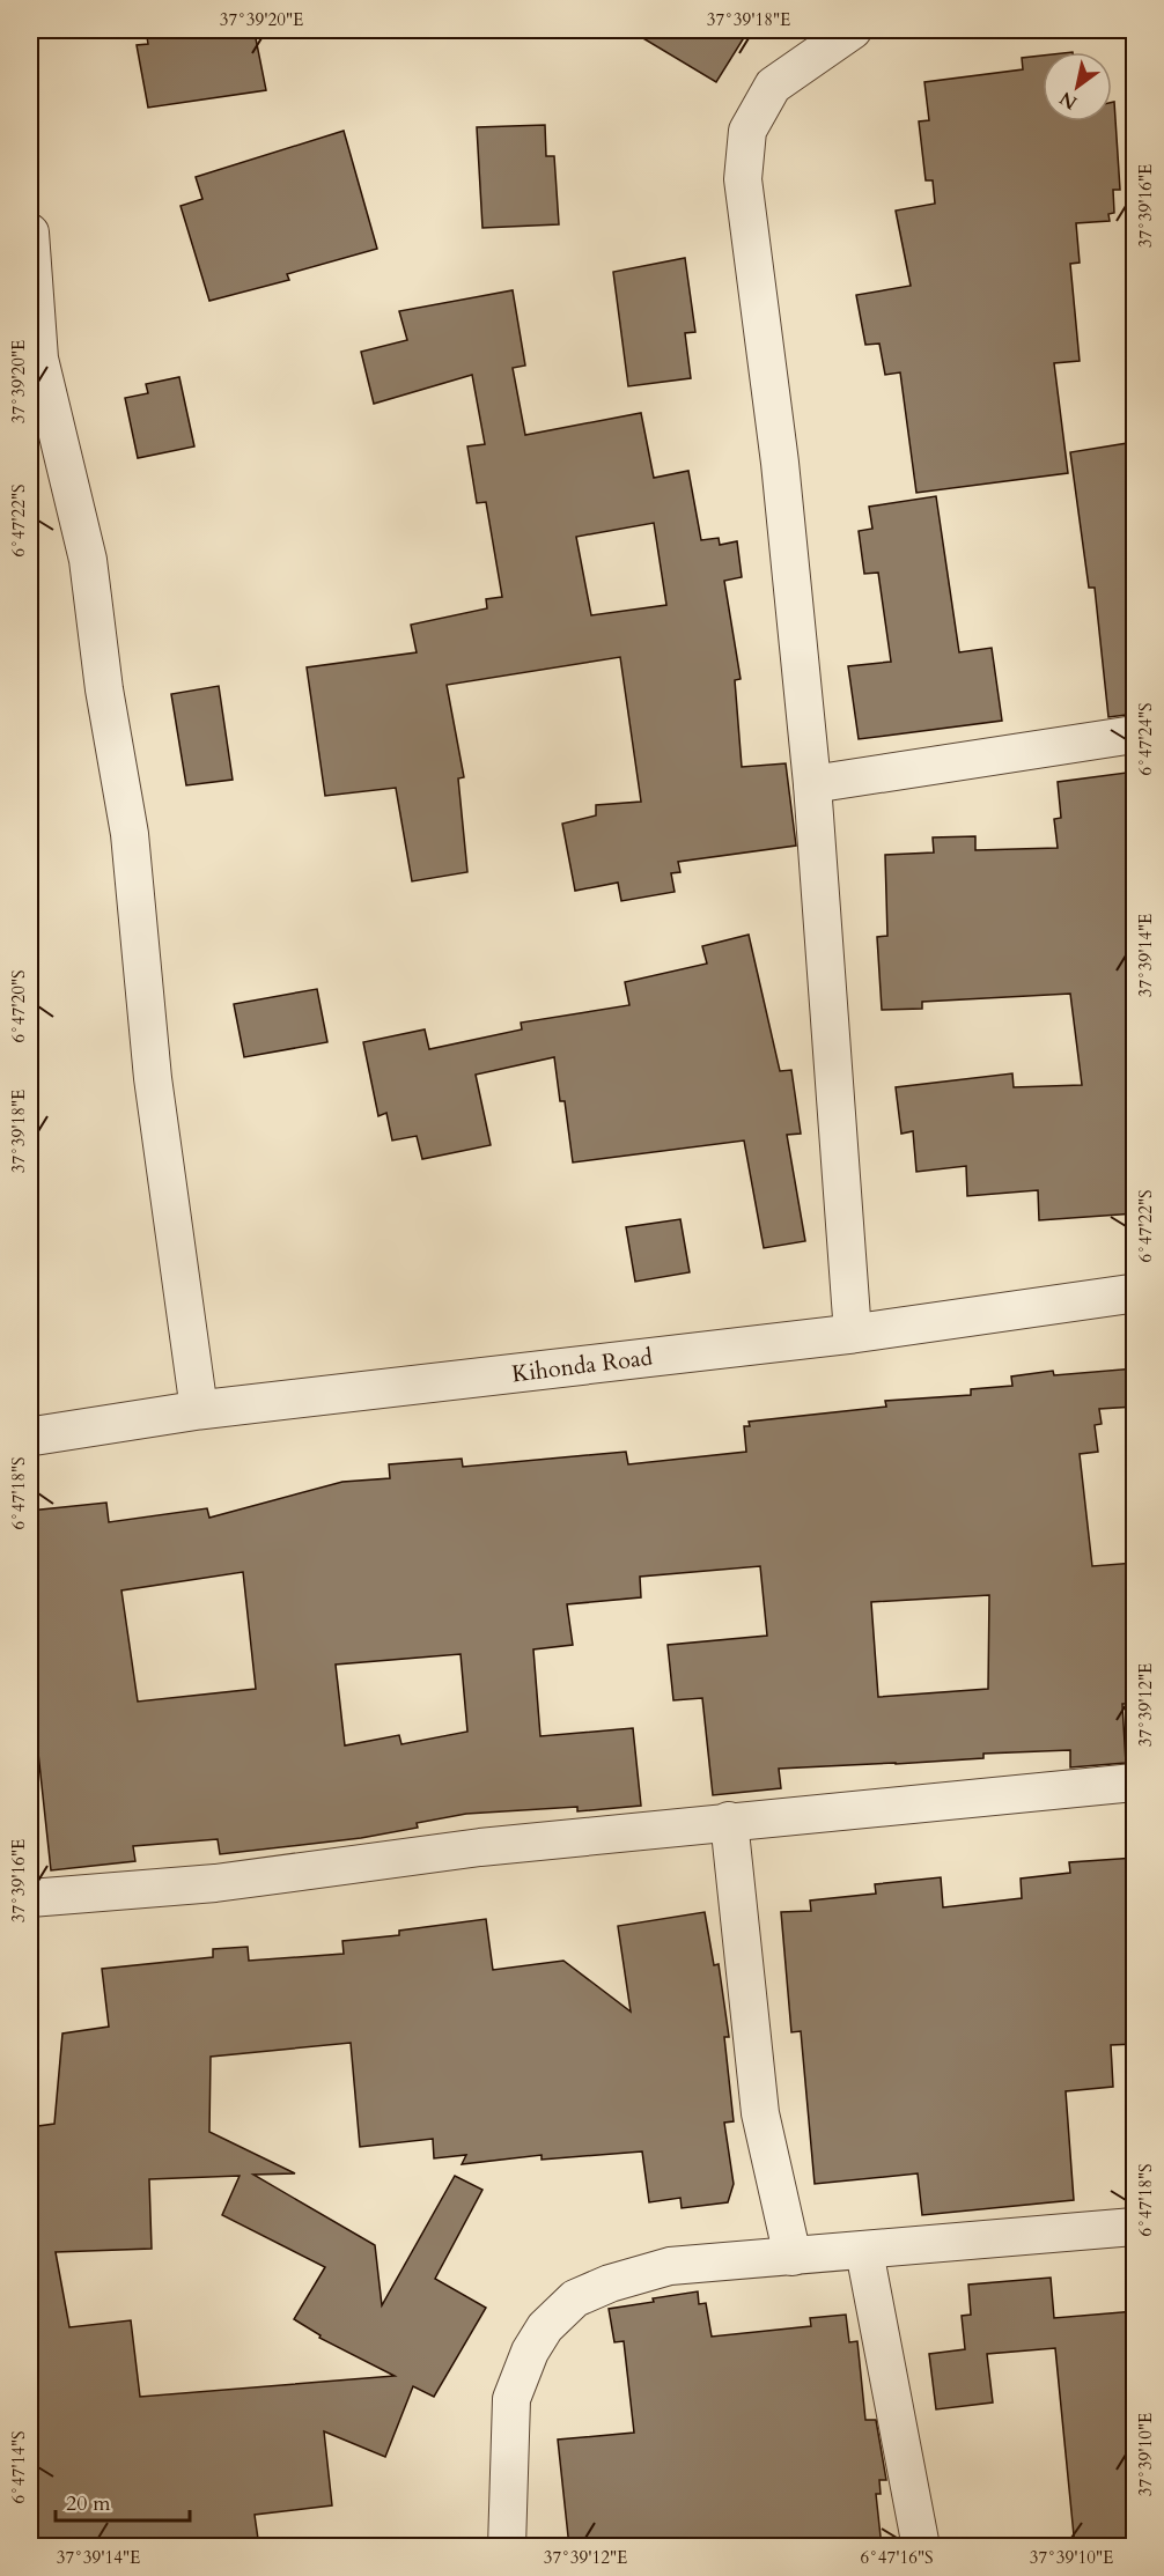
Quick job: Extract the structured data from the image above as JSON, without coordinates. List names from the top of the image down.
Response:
{
  "streets": {
    "street": ["Kihonda Road"]
  },
  "scale_bar": "20 m",
  "north": "bottom left",
  "coordinates": [
    "37°39'20\"E",
    "37°39'18\"E",
    "37°39'16\"E",
    "6°47'22\"S",
    "6°47'24\"S",
    "37°39'14\"E",
    "6°47'20\"S",
    "6°47'18\"S",
    "37°39'12\"E",
    "37°39'10\"E",
    "6°47'14\"S",
    "6°47'16\"S"
  ]
}
